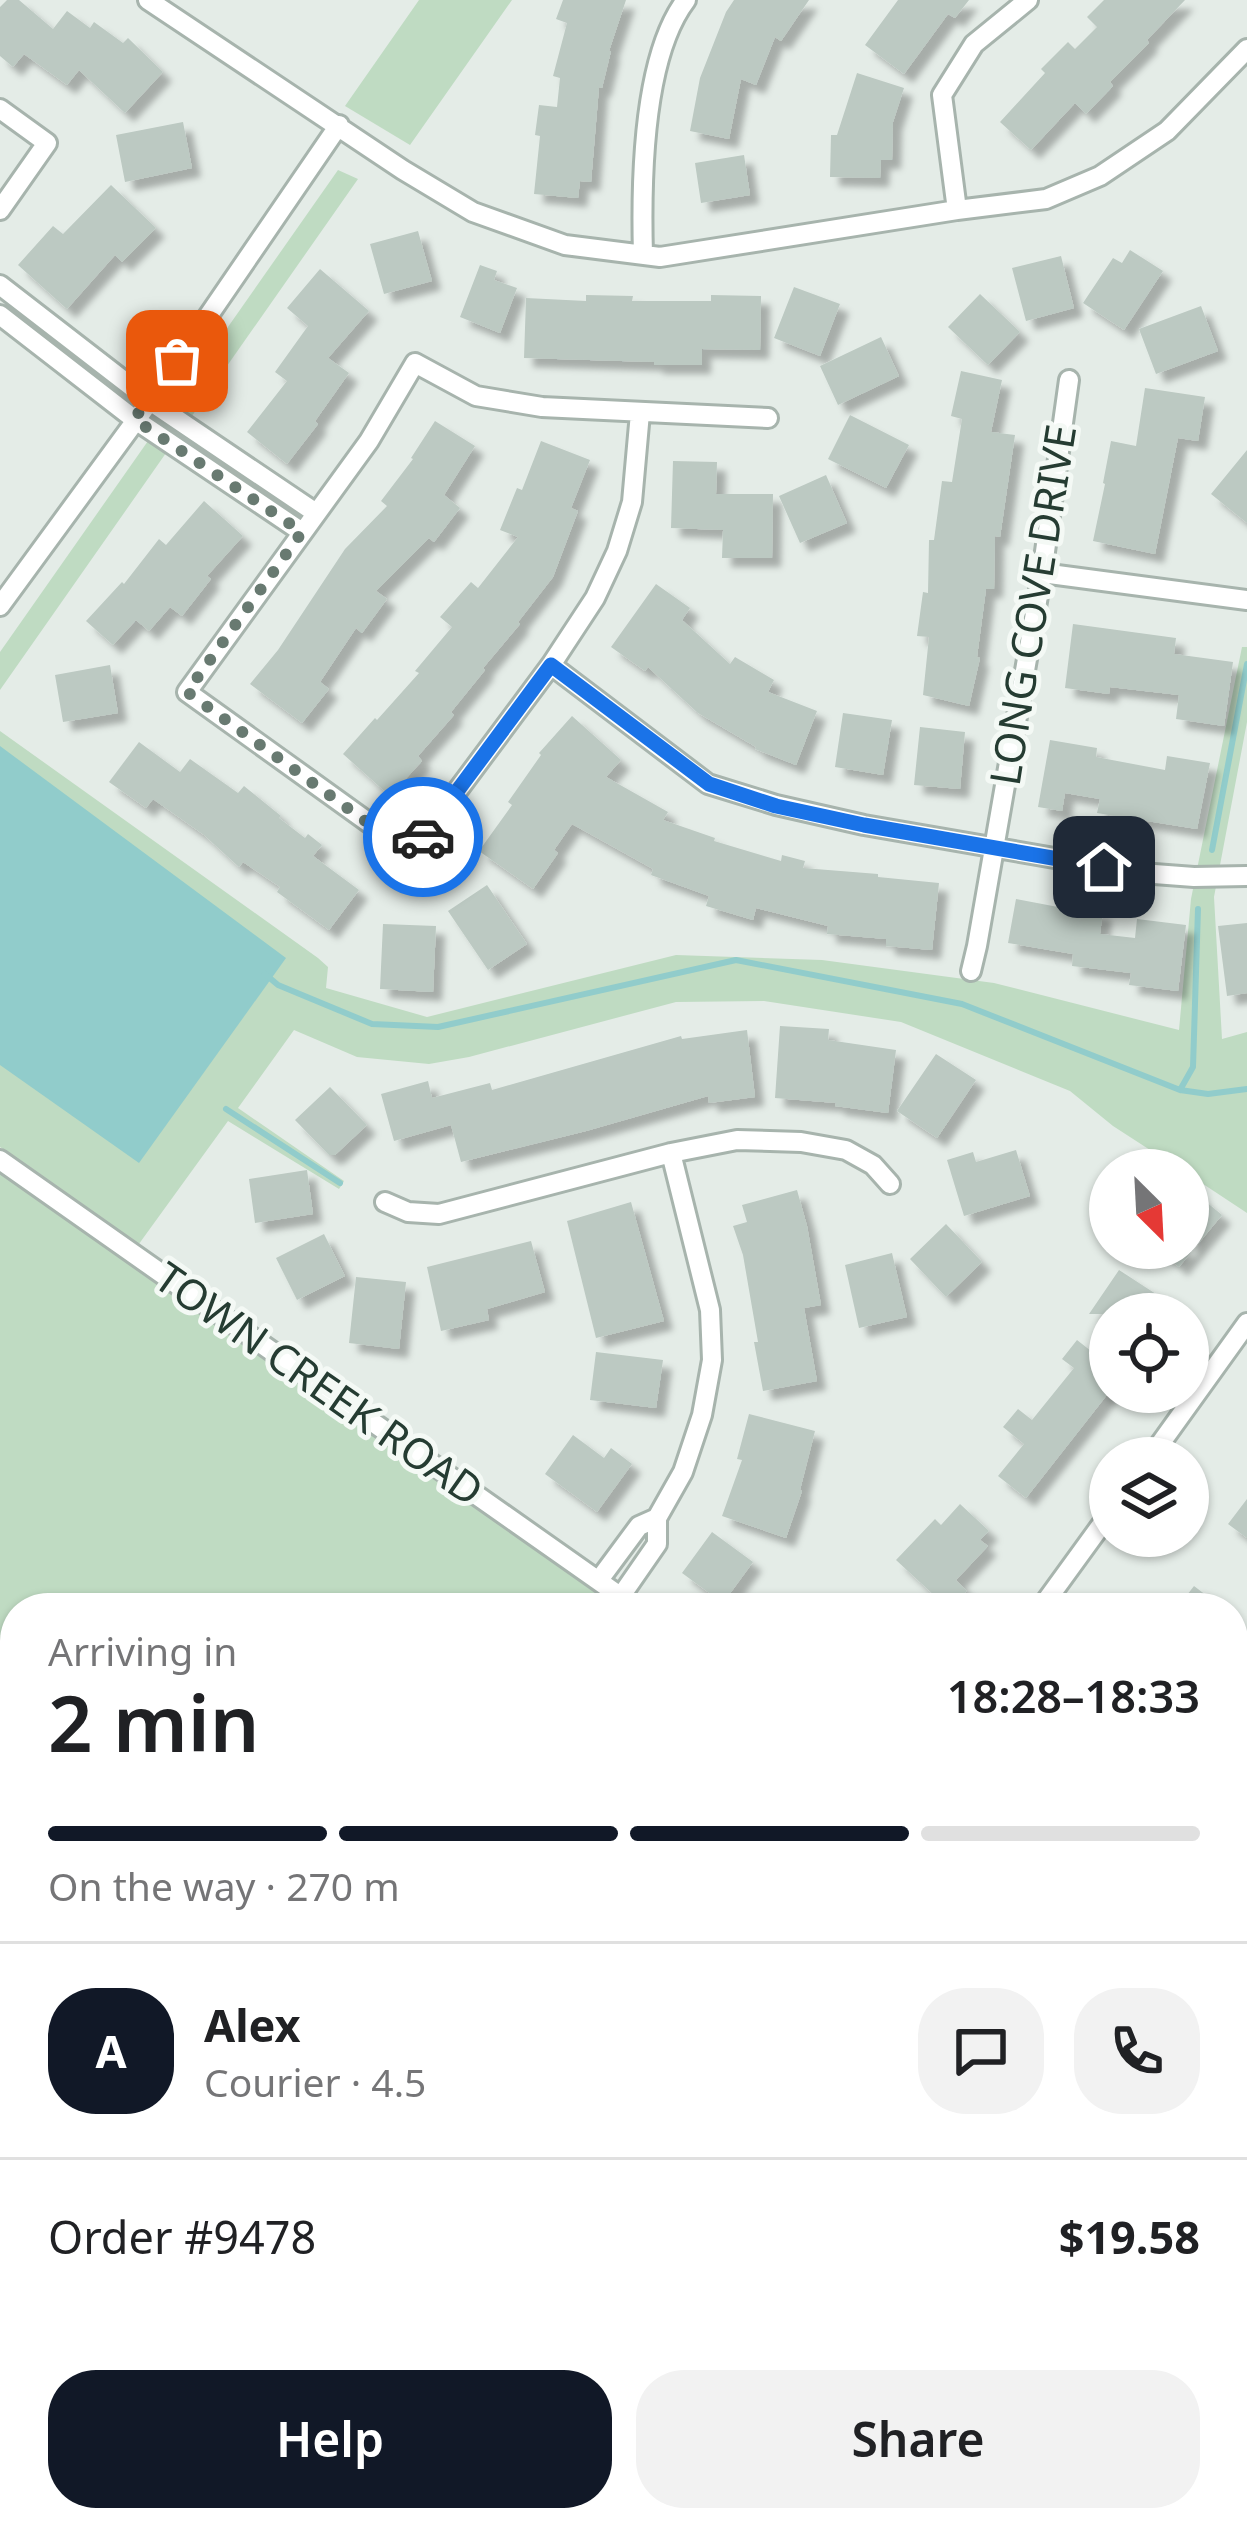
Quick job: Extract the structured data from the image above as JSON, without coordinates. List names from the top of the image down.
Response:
{
  "streets": {
    "street": ["LONG COVE DRIVE", "TOWN CREEK ROAD"]
  },
  "north": "bottom right",
  "page": {
    "heading": ["2 min", "Arriving in", "18:28–18:33"],
    "panel": [
      "Alex",
      "Courier · 4.5",
      "Order #9478",
      "$19.58"
    ],
    "bar": "On the way · 270 m",
    "round": "A",
    "buttons": ["Help", "Share"]
  }
}
